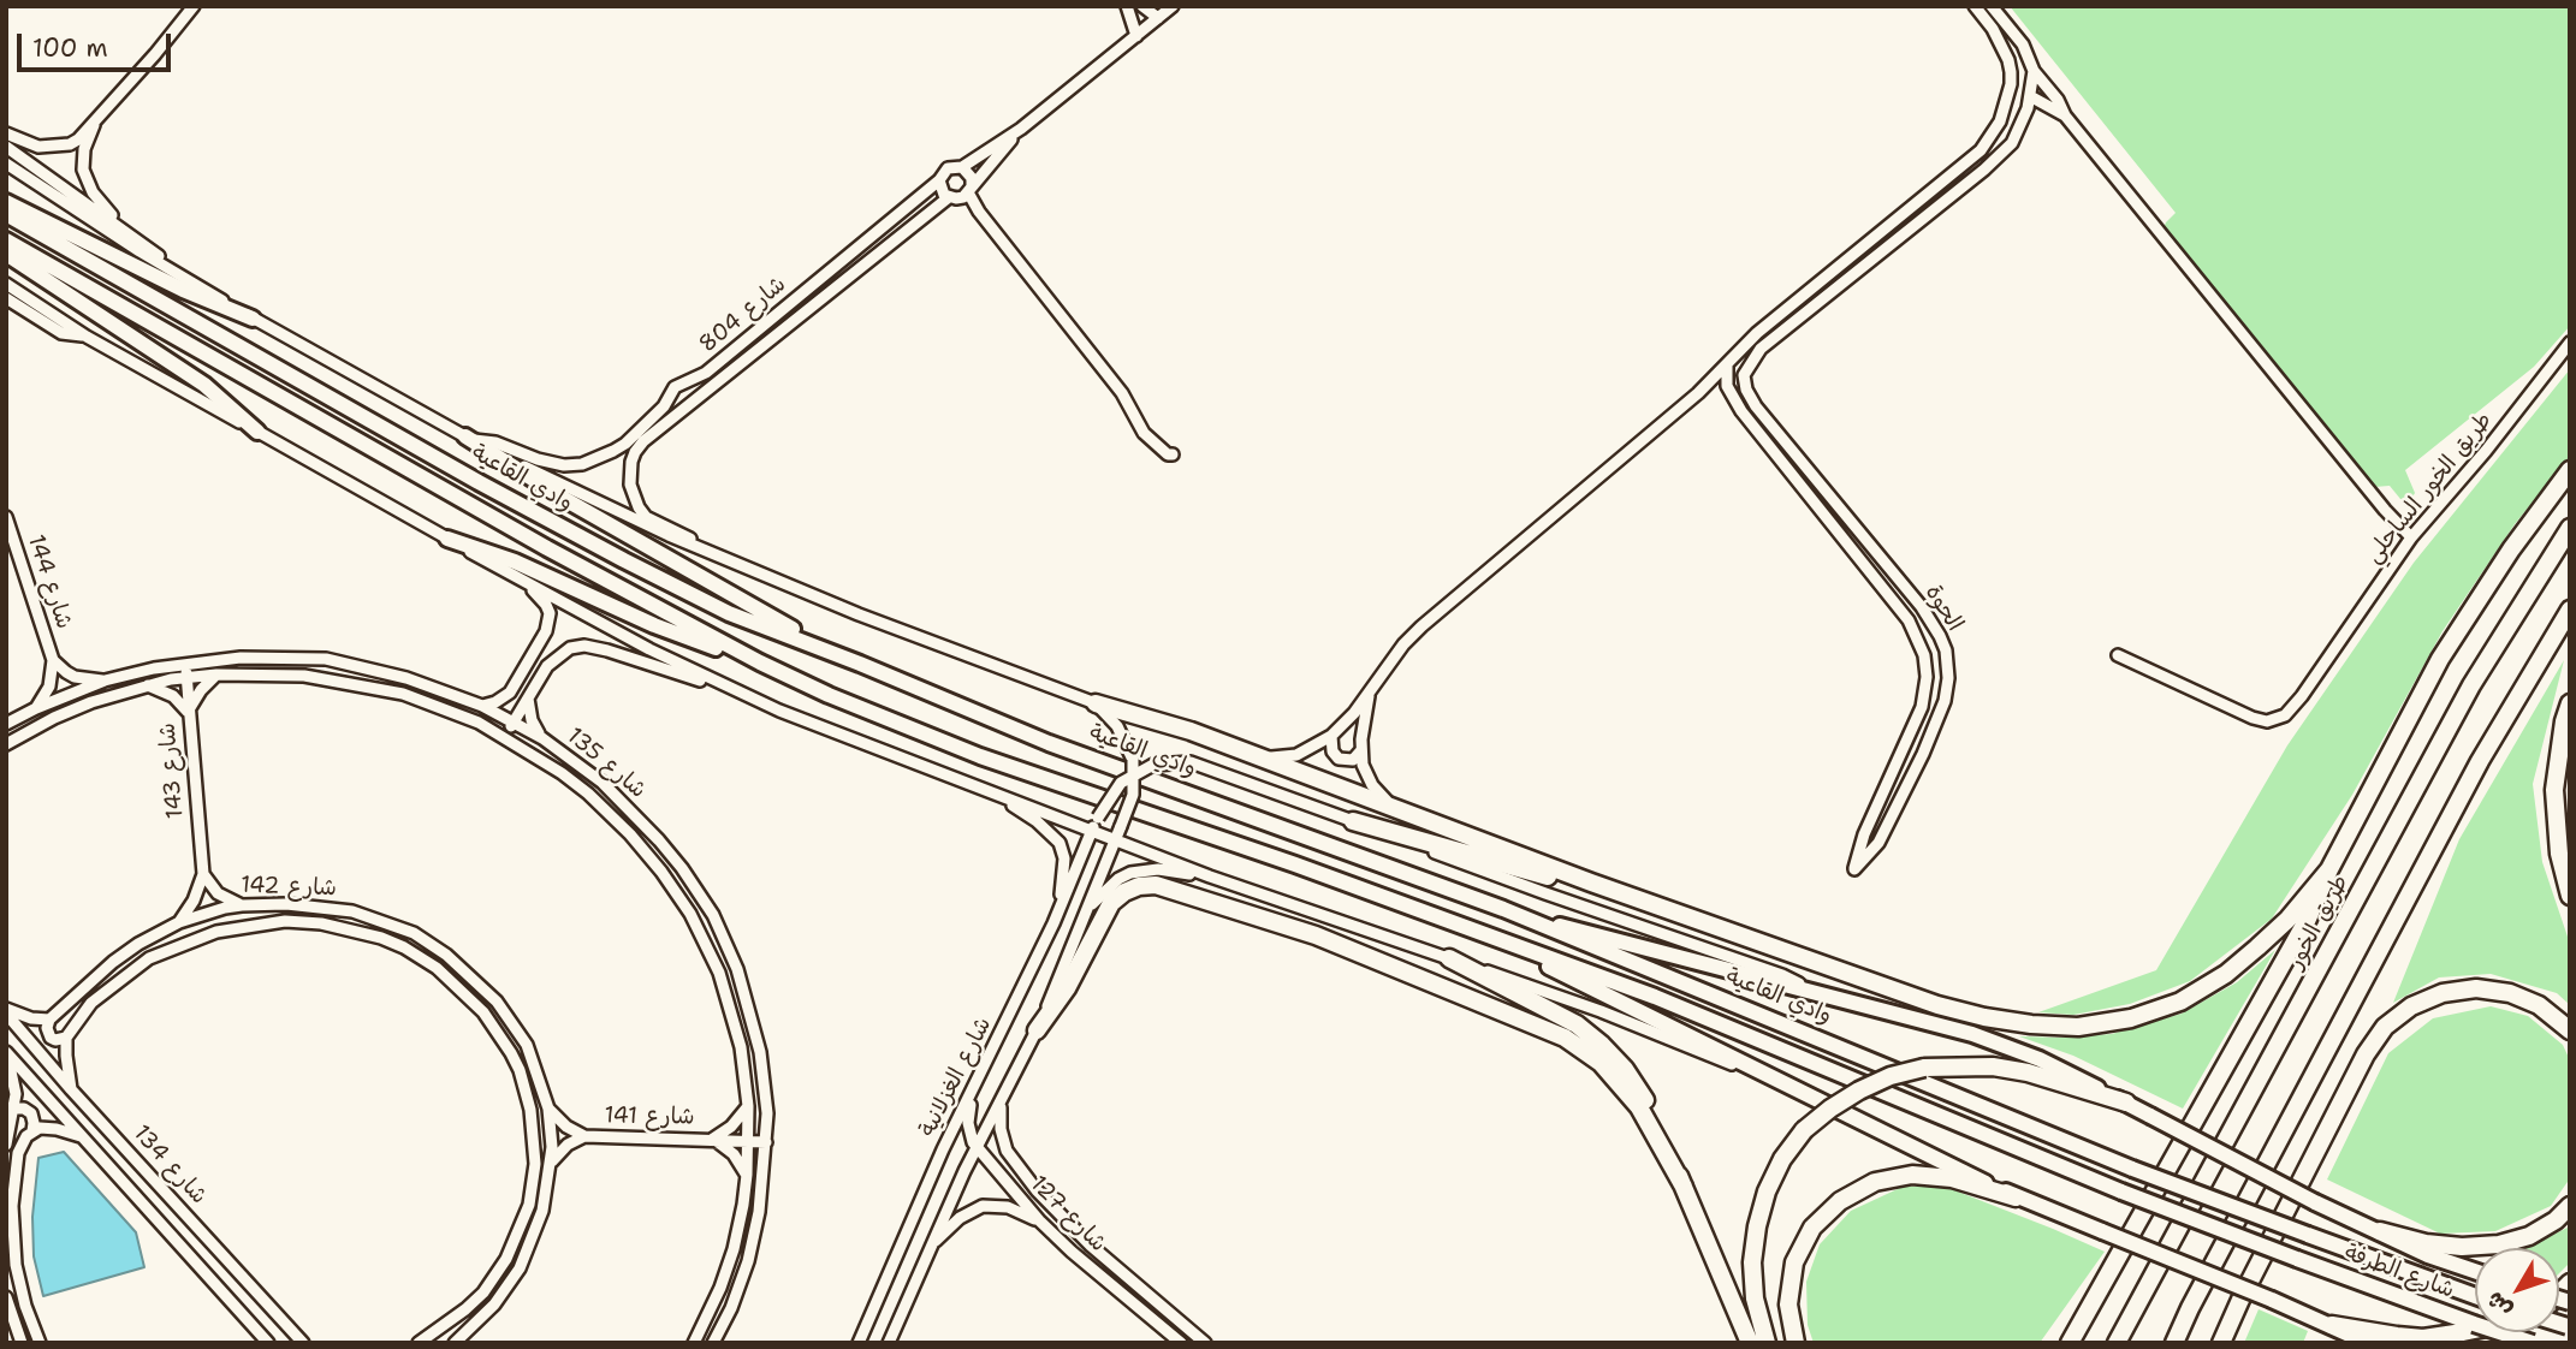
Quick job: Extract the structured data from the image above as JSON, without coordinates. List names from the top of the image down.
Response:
{
  "streets": {
    "highway": ["طريق الخور"],
    "main road": ["وادي القاعية", "شارع الطرفة"],
    "street": [
      "شارع 804",
      "طريق الخور الساحلي",
      "شارع 144",
      "الحوة",
      "شارع 135",
      "شارع 143",
      "شارع 142",
      "شارع الغزلانية",
      "شارع 141",
      "شارع 134",
      "شارع 127"
    ]
  },
  "crossings": [
    ["شارع 804", "وادي القاعية"],
    ["وادي القاعية", "شارع الطرفة"],
    ["شارع 144", "شارع 135"],
    ["شارع 135", "شارع 143"],
    ["شارع 135", "شارع 141"],
    ["شارع 143", "شارع 142"],
    ["شارع 142", "شارع 141"]
  ],
  "scale_bar": "100 m",
  "north": "bottom left"
}
